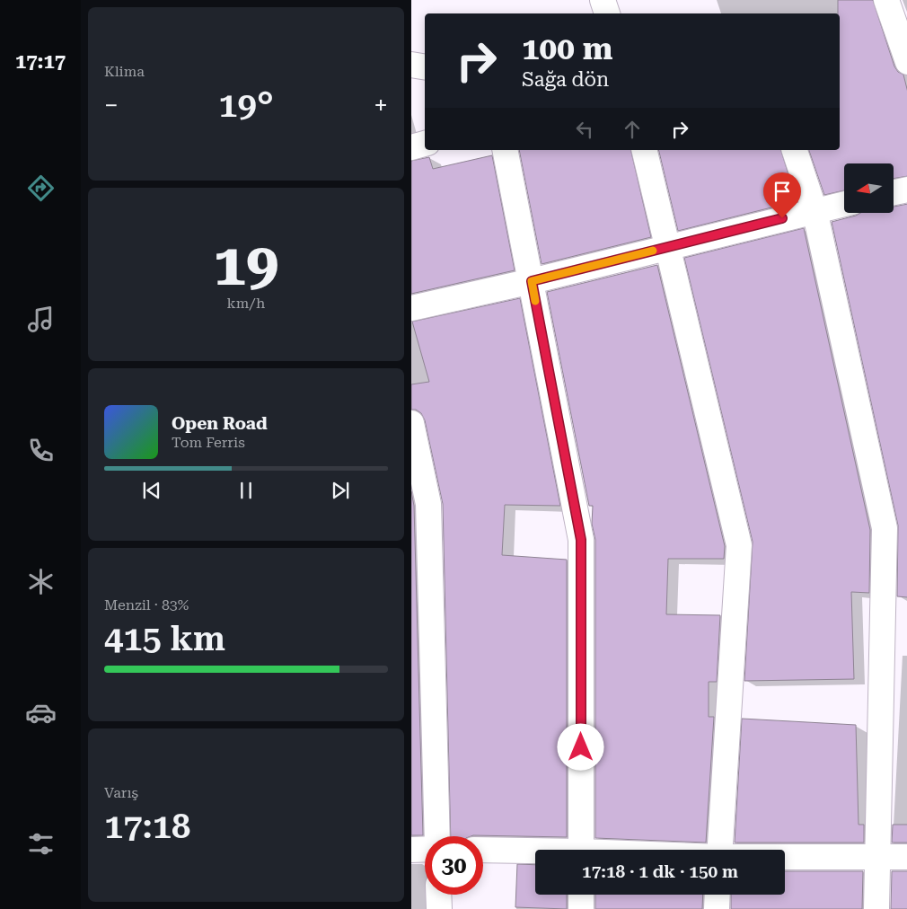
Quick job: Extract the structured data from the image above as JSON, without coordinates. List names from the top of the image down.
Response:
{
  "north": "left",
  "page": {
    "tabs": "17:17",
    "tile": [
      "Klima",
      ["19", "km/h"],
      ["Menzil · 83%", "415 km"],
      ["Varış", "17:18"]
    ],
    "turn": ["100 m", "Sağa dön"],
    "heat": ["−", "19°", "+"],
    "song": ["Open Road", "Tom Ferris"],
    "limit": "30",
    "trip": "17:18 · 1 dk · 150 m"
  }
}
